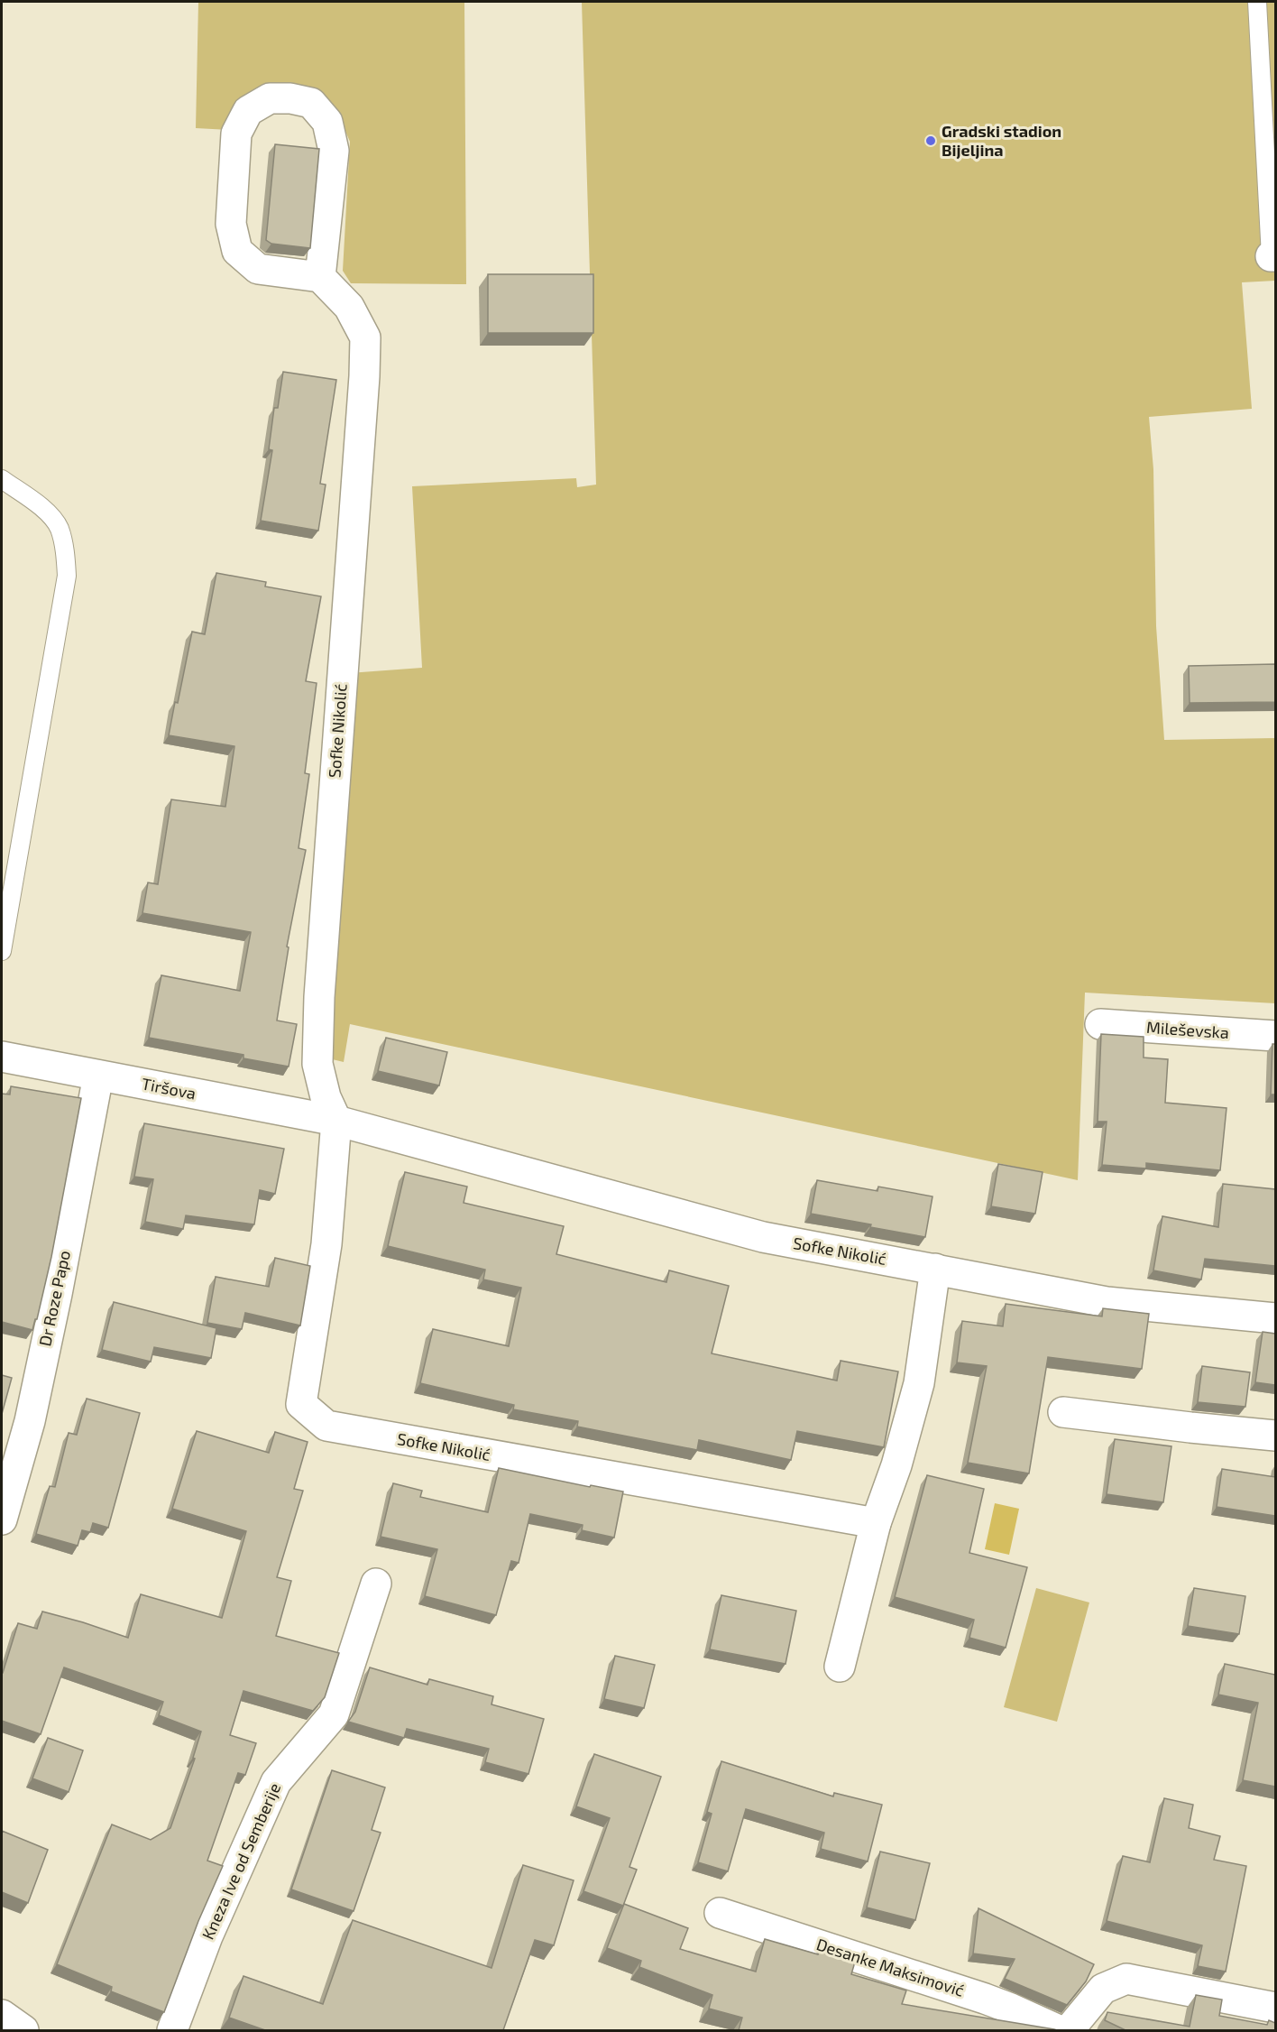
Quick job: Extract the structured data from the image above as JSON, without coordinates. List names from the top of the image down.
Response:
{
  "streets": {
    "street": [
      "Sofke Nikolić",
      "Mileševska",
      "Tiršova",
      "Dr Roze Papo",
      "Kneza Ive od Semberije",
      "Desanke Maksimović"
    ]
  },
  "crossings": [
    ["Sofke Nikolić", "Tiršova"],
    ["Tiršova", "Dr Roze Papo"]
  ],
  "places": ["Gradski stadion Bijeljina"]
}
